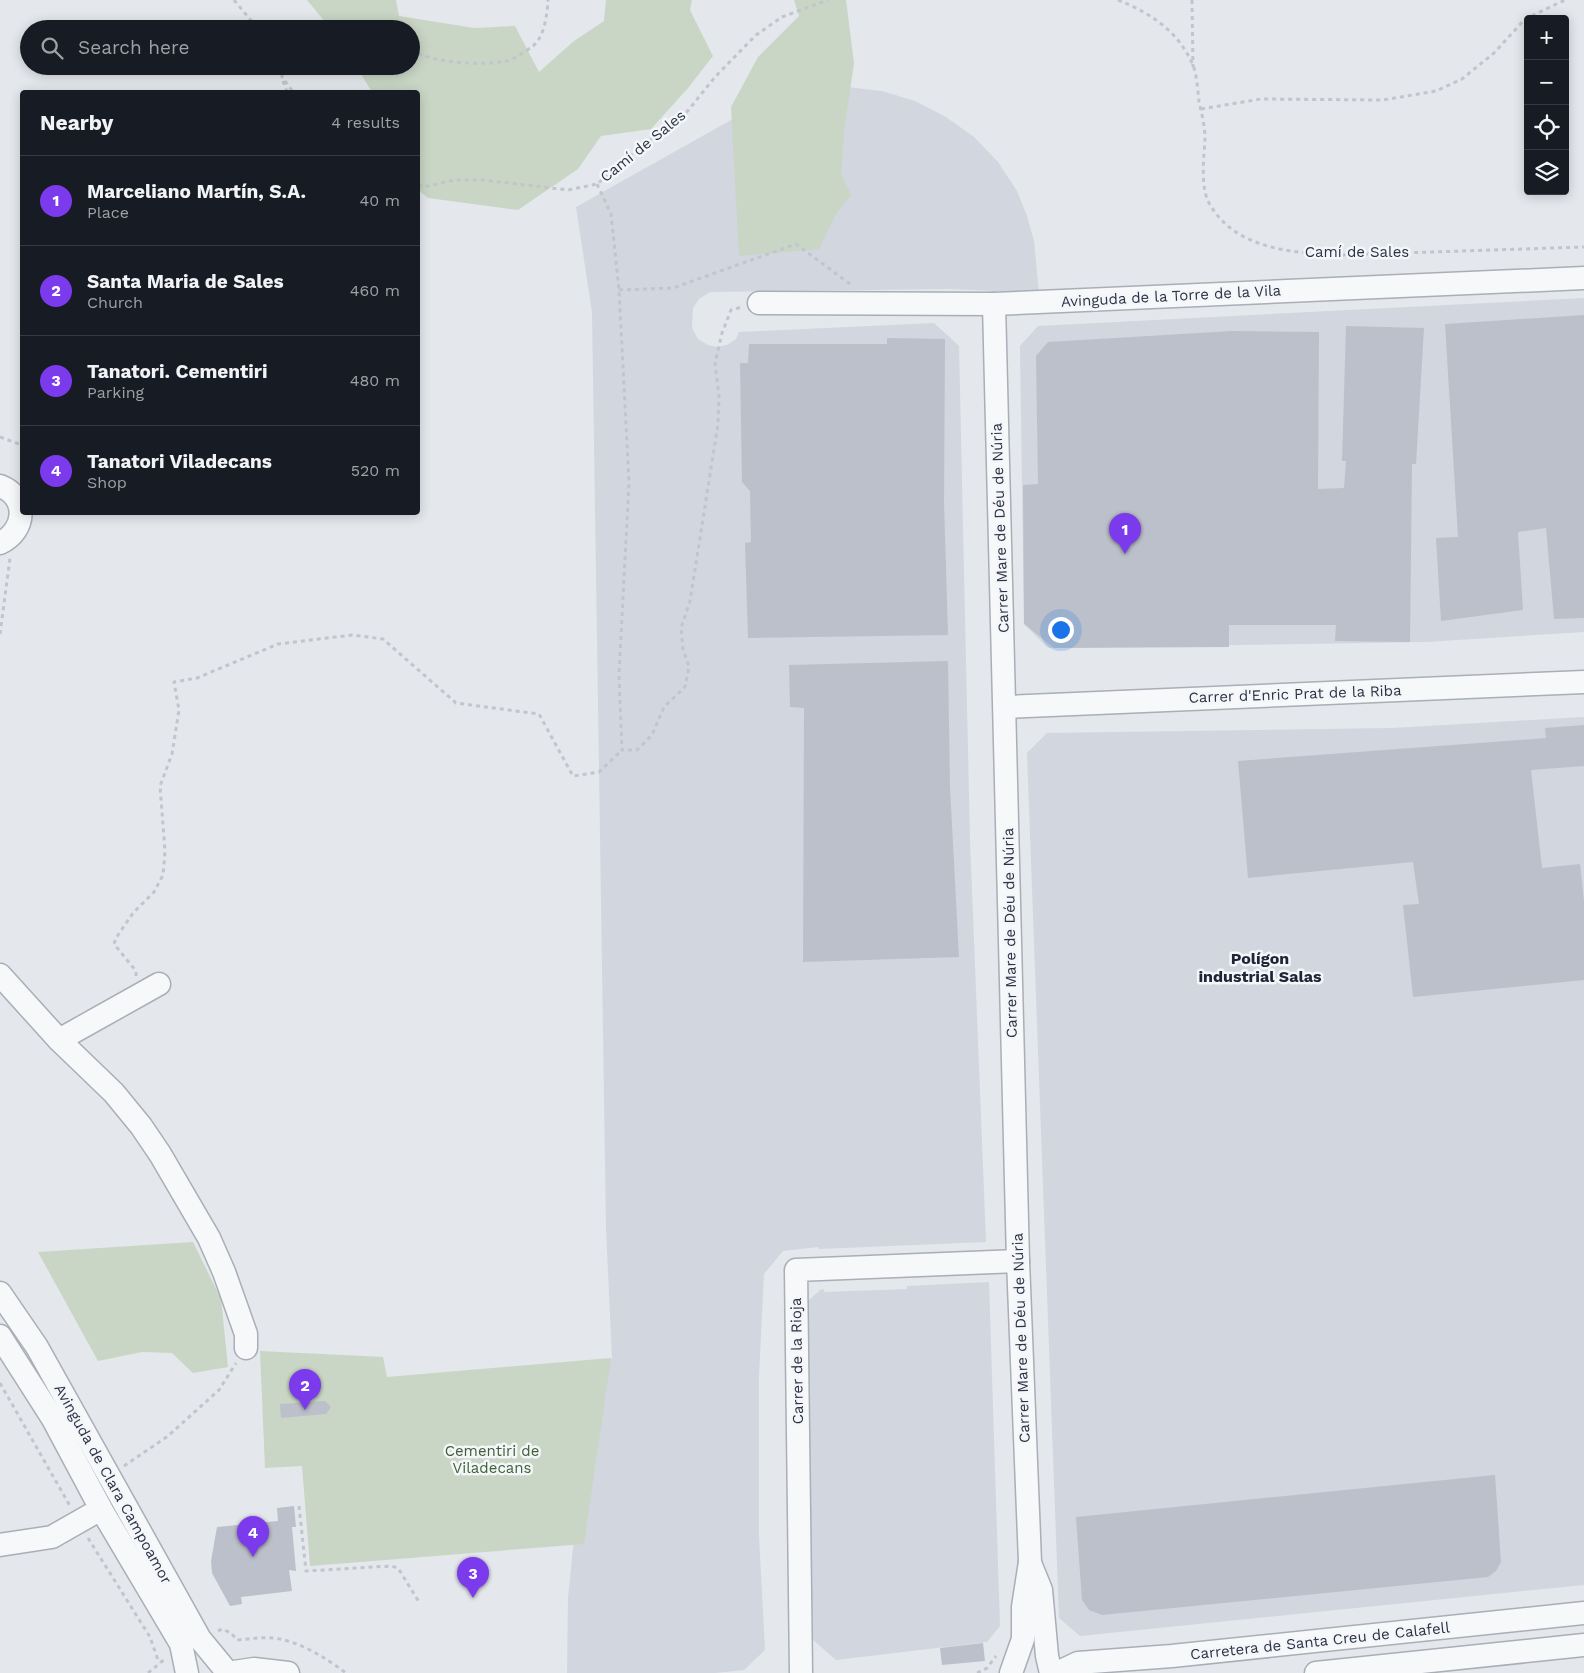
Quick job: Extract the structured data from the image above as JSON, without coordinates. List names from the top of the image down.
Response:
{
  "streets": {
    "street": [
      "Avinguda de la Torre de la Vila",
      "Carrer Mare de Déu de Núria",
      "Carrer d'Enric Prat de la Riba",
      "Carrer de la Rioja",
      "Avinguda de Clara Campoamor",
      "Carretera de Santa Creu de Calafell"
    ],
    "path": ["Camí de Sales"]
  },
  "crossings": [
    ["Avinguda de la Torre de la Vila", "Carrer Mare de Déu de Núria"],
    ["Carrer Mare de Déu de Núria", "Carrer d'Enric Prat de la Riba"],
    ["Carrer Mare de Déu de Núria", "Carrer de la Rioja"]
  ],
  "districts": ["Polígon industrial Salas"],
  "parks": ["Cementiri de Viladecans"],
  "page": {
    "map_buttons": ["+", "−"],
    "search": "Search here",
    "heading": ["Nearby", "4 results"],
    "list": [
      {
        "mark": "1",
        "name": "Marceliano Martín, S.A.",
        "note": "Place",
        "value": "40 m"
      },
      {
        "mark": "2",
        "name": "Santa Maria de Sales",
        "note": "Church",
        "value": "460 m"
      },
      {
        "mark": "3",
        "name": "Tanatori. Cementiri",
        "note": "Parking",
        "value": "480 m"
      },
      {
        "mark": "4",
        "name": "Tanatori Viladecans",
        "note": "Shop",
        "value": "520 m"
      }
    ],
    "pins": [
      "1",
      "2",
      "4",
      "3"
    ]
  }
}
